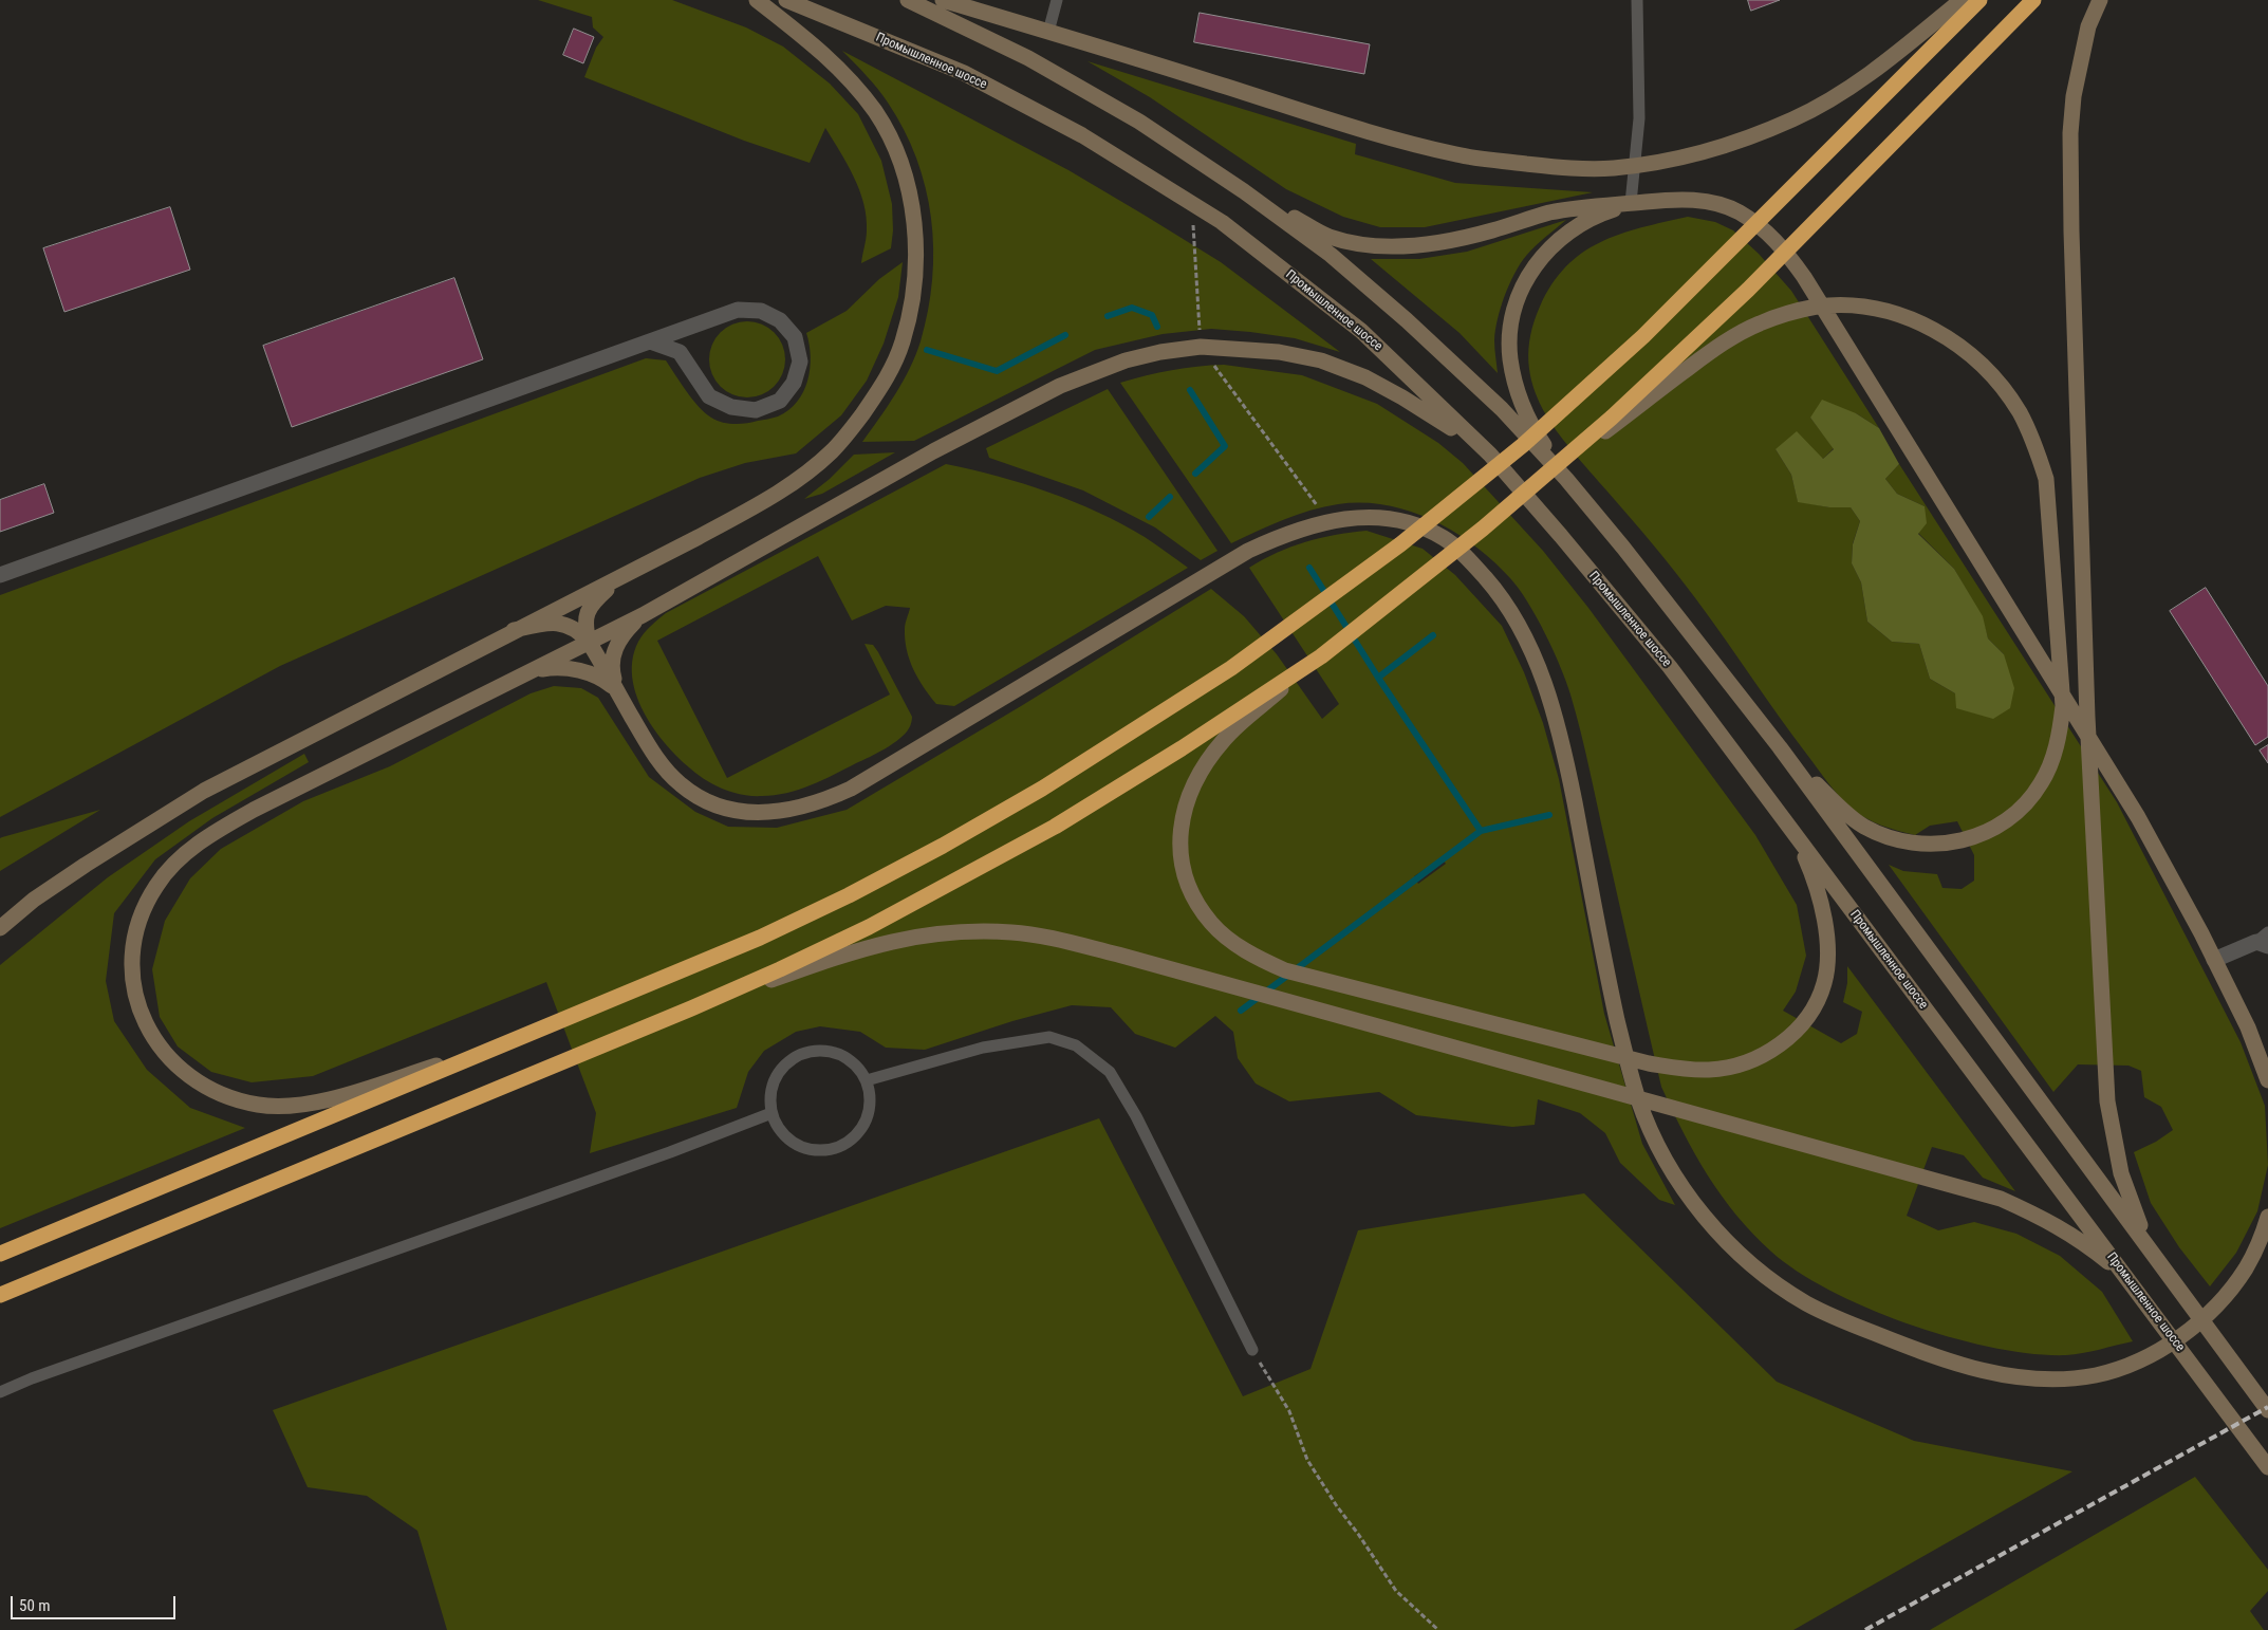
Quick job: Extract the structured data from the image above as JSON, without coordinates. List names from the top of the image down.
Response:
{
  "streets": {
    "main road": ["Промышленное шоссе"]
  },
  "scale_bar": "50 m"
}
